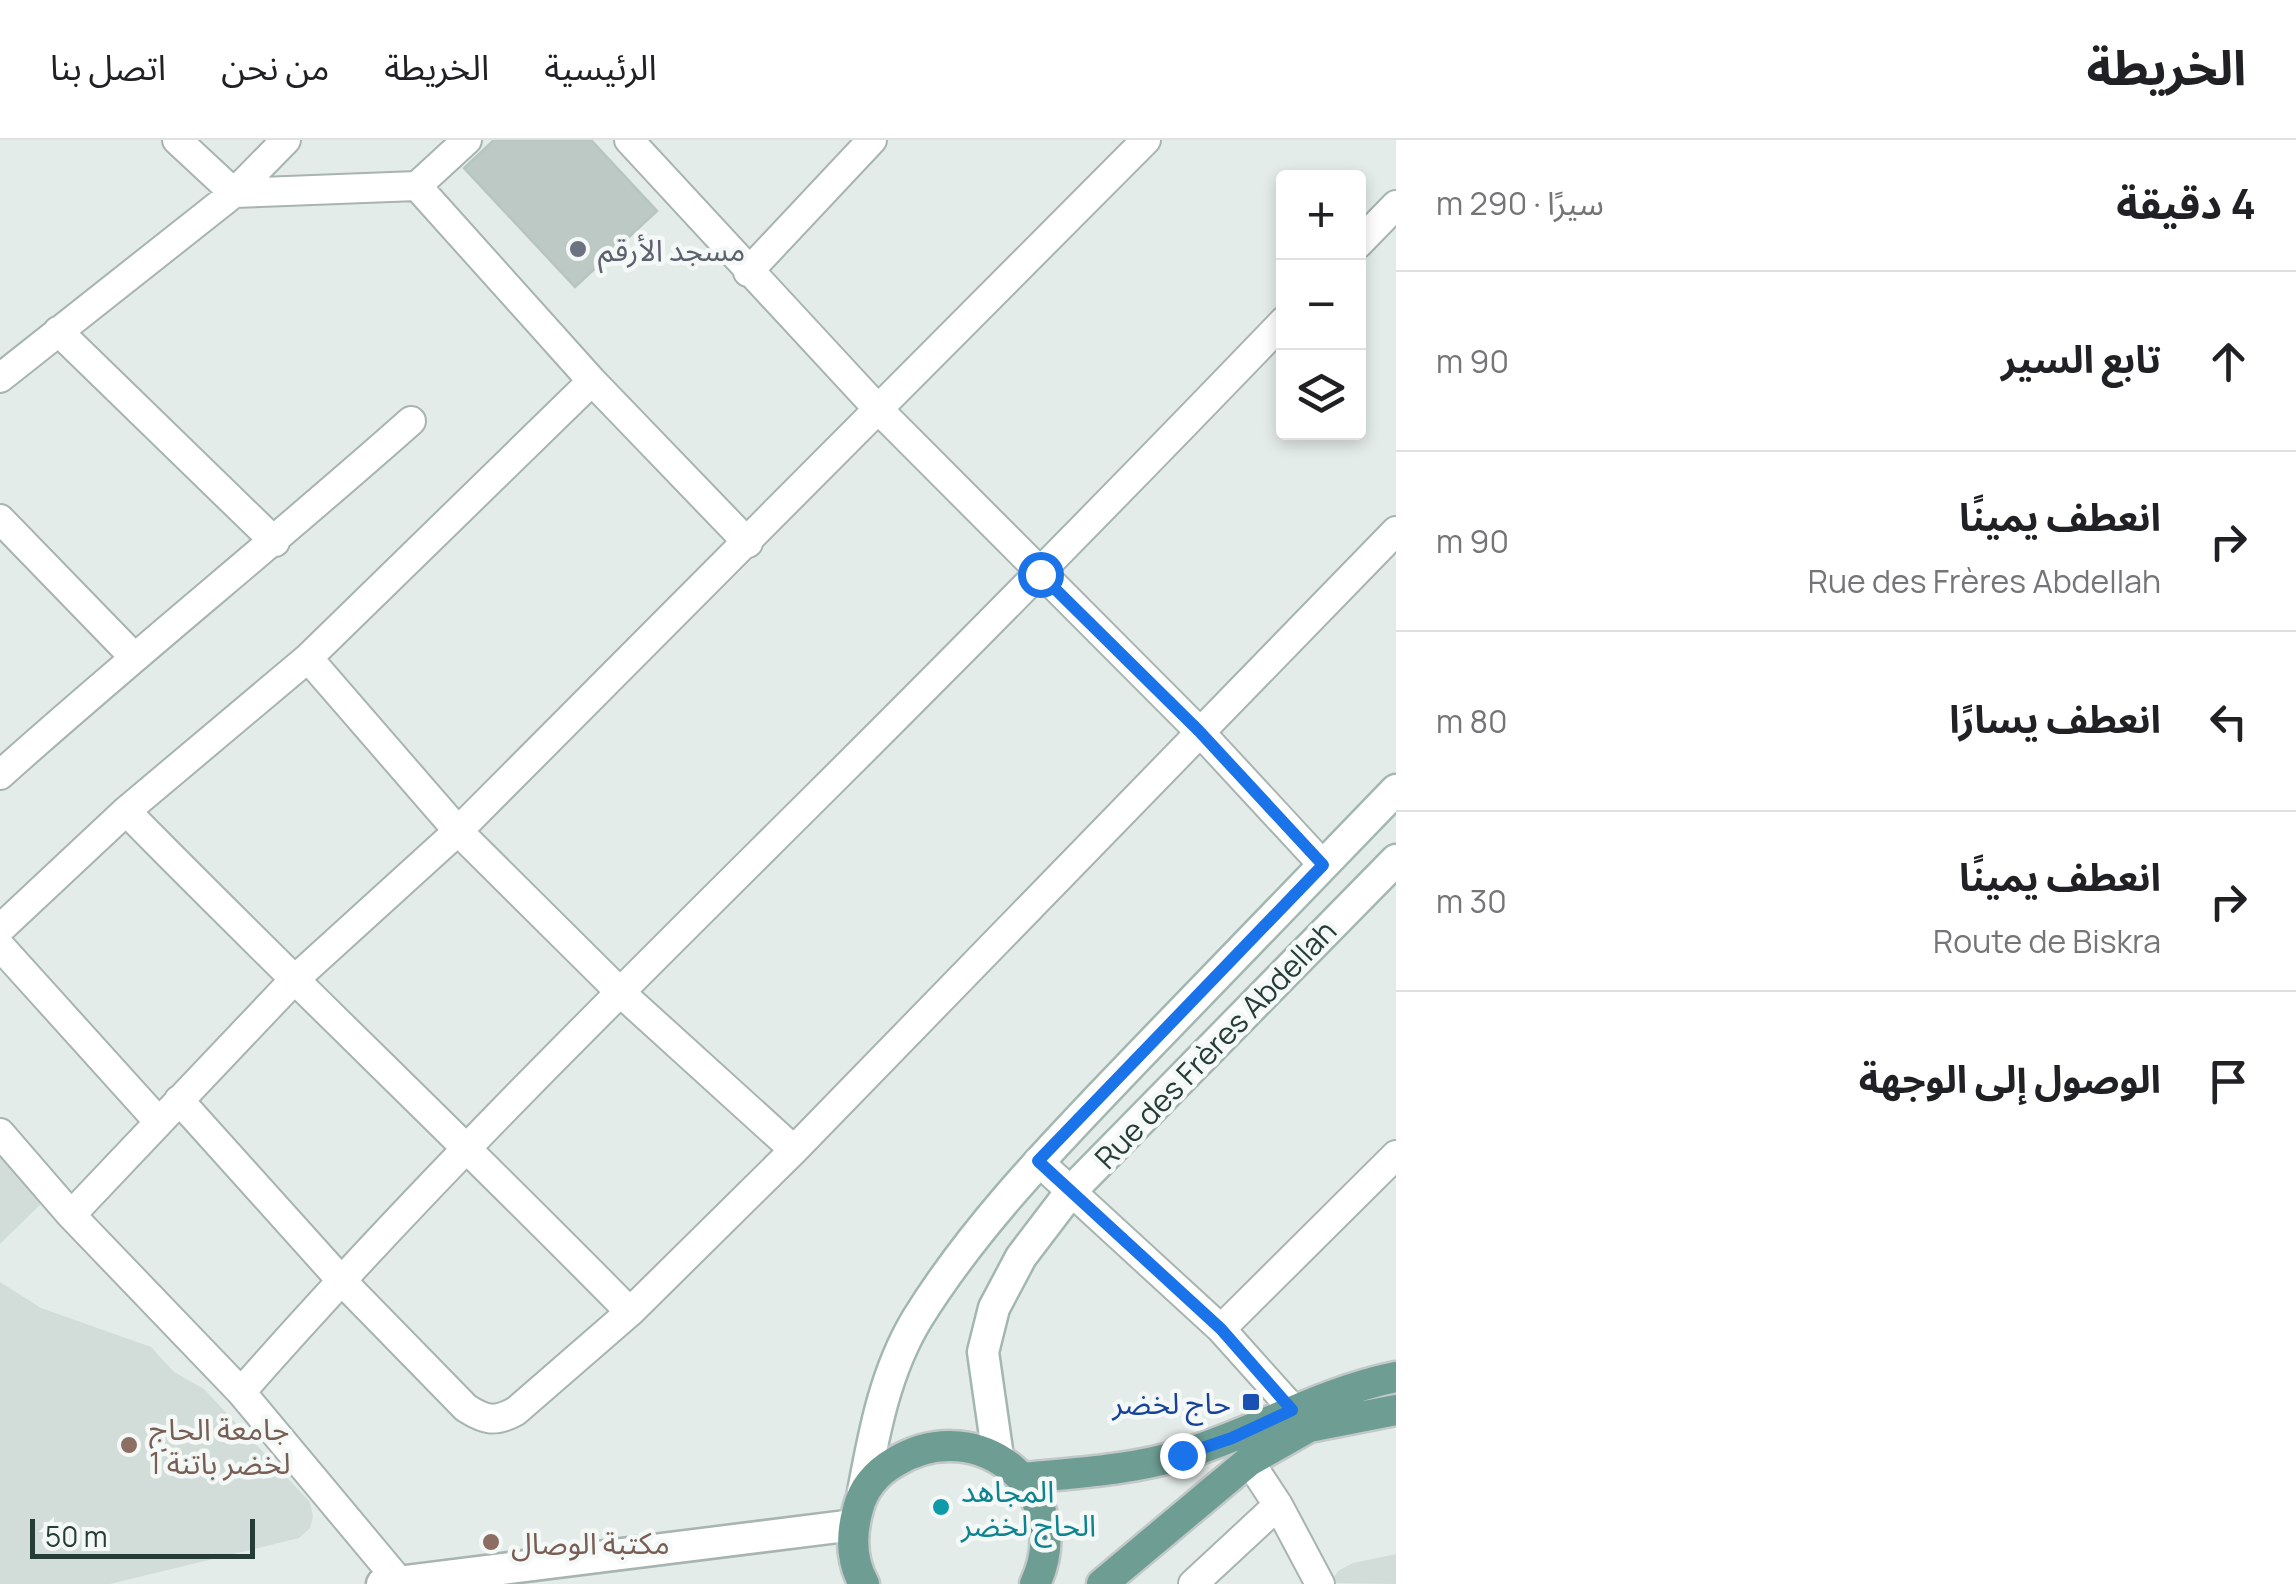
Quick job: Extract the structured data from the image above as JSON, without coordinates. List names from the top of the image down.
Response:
{
  "streets": {
    "main road": ["Rue des Frères Abdellah"]
  },
  "places": {
    "other": [
      "مسجد الأرقم",
      "جامعة الحاج لخضر باتنة 1",
      "المجاهد الحاج لخضر",
      "مكتبة الوصال"
    ],
    "transit": ["حاج لخضر"]
  },
  "scale_bar": "50 m",
  "page": {
    "header": "الخريطة",
    "nav": [
      "الرئيسية",
      "الخريطة",
      "من نحن",
      "اتصل بنا"
    ],
    "heading": ["4 دقيقة", "سيرًا · 290 m"],
    "map_buttons": ["+", "−"],
    "list": [
      ["تابع السير", "90 m"],
      ["انعطف يمينًا", "Rue des Frères Abdellah", "90 m"],
      ["انعطف يسارًا", "80 m"],
      ["انعطف يمينًا", "Route de Biskra", "30 m"],
      "الوصول إلى الوجهة"
    ],
    "scale": "50 m"
  }
}
